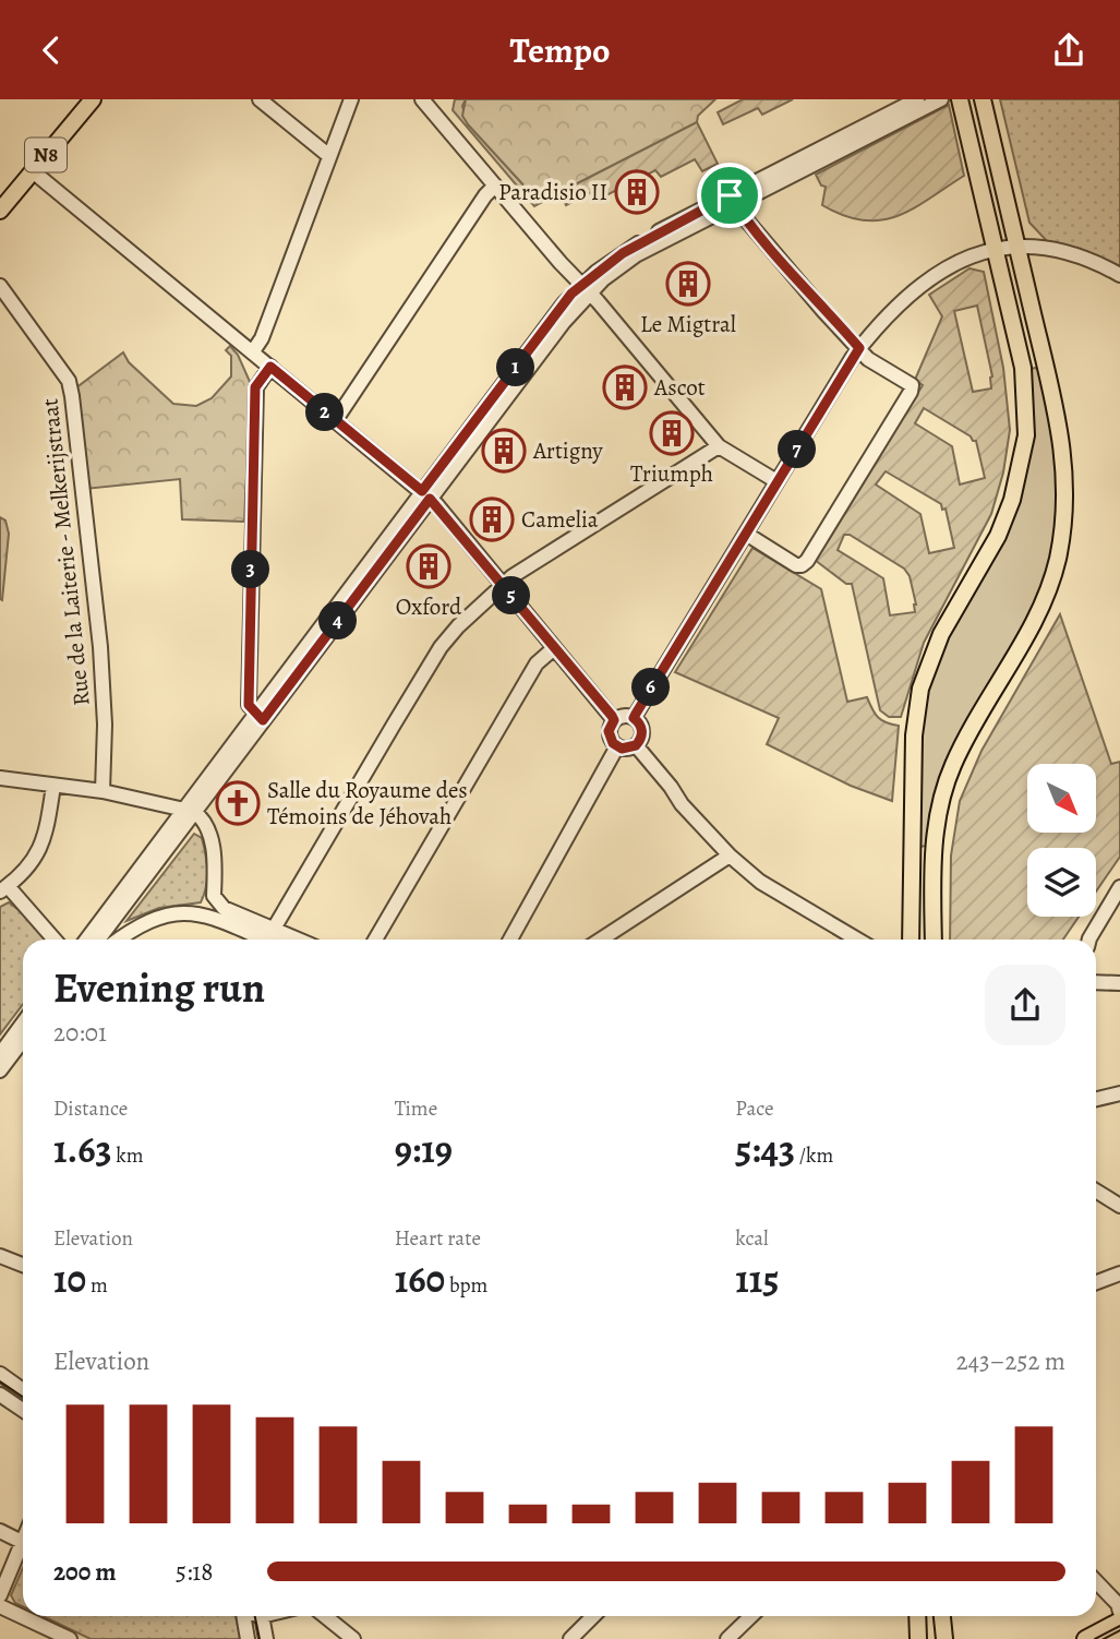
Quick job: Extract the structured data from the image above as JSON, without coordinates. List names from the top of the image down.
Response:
{
  "streets": {
    "main road": ["N8"],
    "street": ["Rue de la Laiterie - Melkerijstraat"]
  },
  "places": {
    "building": [
      "Paradisio II",
      "Le Migtral",
      "Ascot",
      "Triumph",
      "Artigny",
      "Camelia",
      "Oxford"
    ],
    "church": ["Salle du Royaume des Témoins de Jéhovah"]
  },
  "north": "bottom right",
  "page": {
    "header": "Tempo",
    "pins": [
      "1",
      "2",
      "7",
      "3",
      "5",
      "4",
      "6"
    ],
    "heading": ["Evening run", "20:01"],
    "stats": [
      ["Distance", "1.63 km"],
      ["Time", "9:19"],
      ["Pace", "5:43 /km"],
      ["Elevation", "10 m"],
      ["Heart rate", "160 bpm"],
      ["kcal", "115"]
    ],
    "chart": ["Elevation", "243–252 m"],
    "list": [
      {
        "name": "200 m",
        "note": "5:18"
      }
    ]
  }
}
